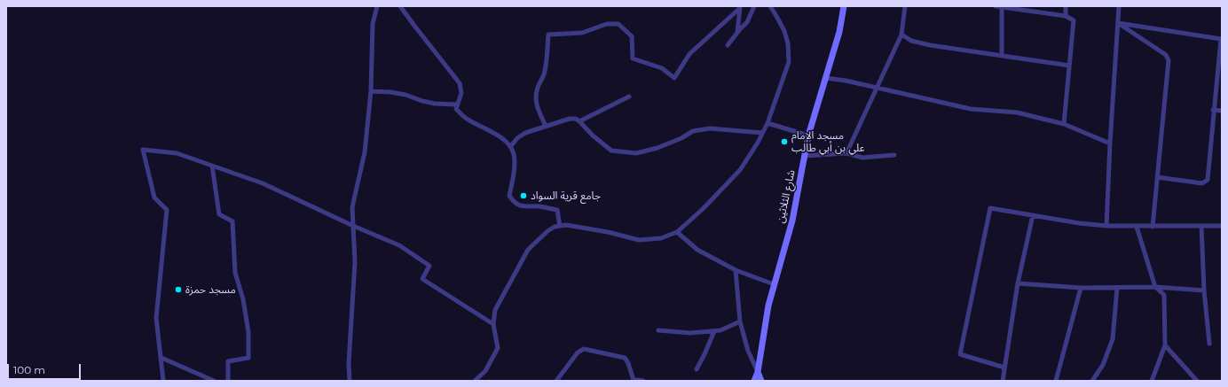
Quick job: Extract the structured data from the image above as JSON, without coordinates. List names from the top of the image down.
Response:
{
  "streets": {
    "street": ["شارع الثلاثين"]
  },
  "places": ["مسجد الإمام علي بن أبي طالب", "جامع قرية السواد", "مسجد حمزة"],
  "scale_bar": "100 m"
}
